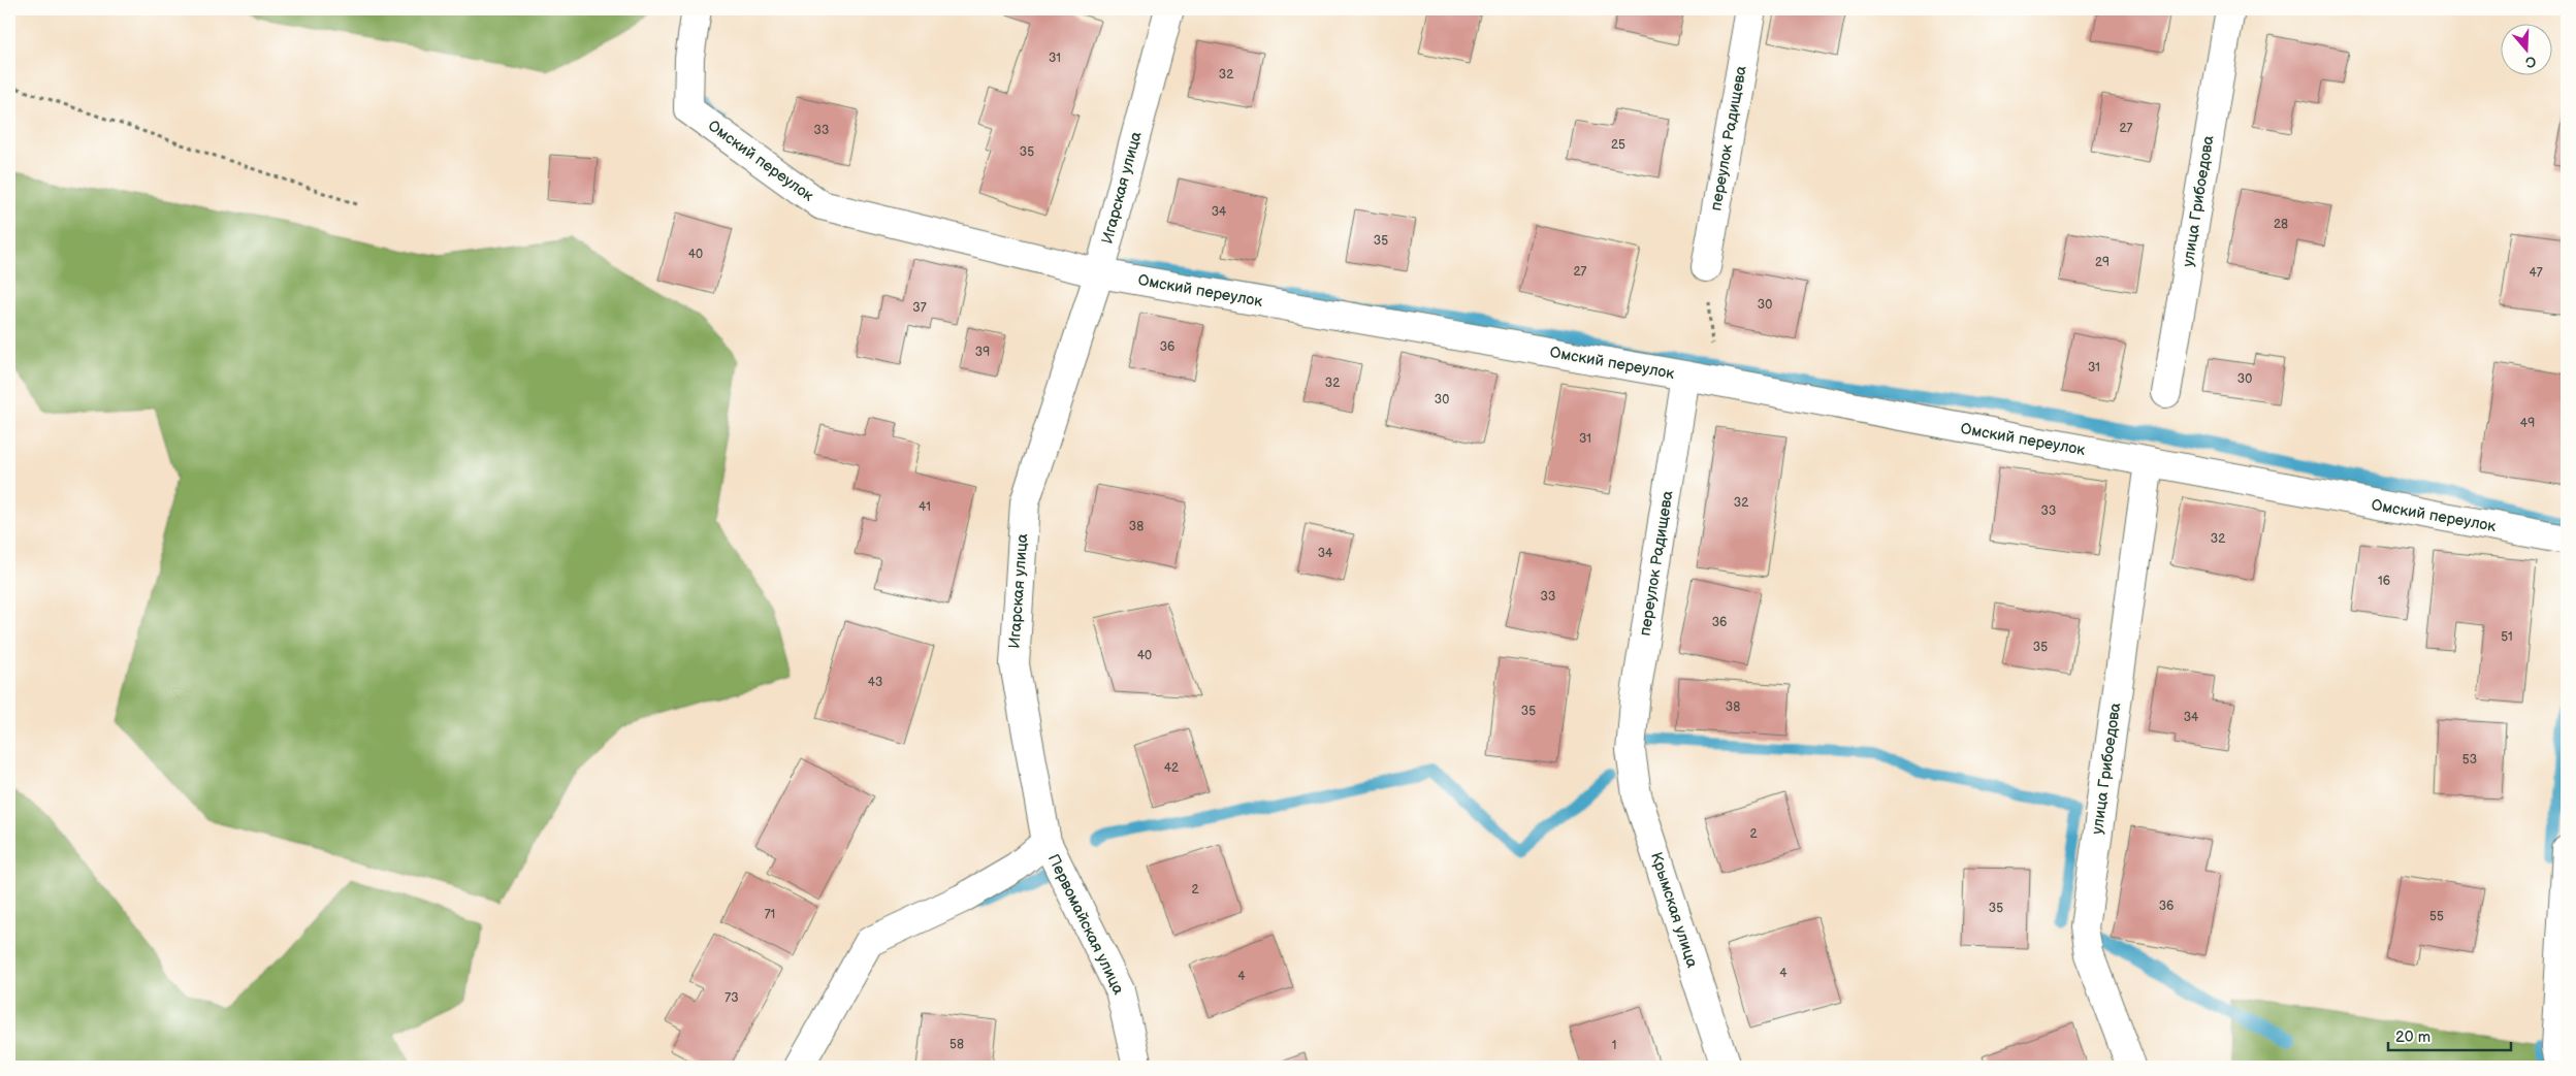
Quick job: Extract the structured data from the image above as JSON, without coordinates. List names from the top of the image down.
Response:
{
  "streets": {
    "street": [
      "переулок Радищева",
      "Омский переулок",
      "Игарская улица",
      "улица Грибоедова",
      "Крымская улица",
      "Первомайская улица"
    ]
  },
  "crossings": [
    ["переулок Радищева", "Омский переулок"],
    ["переулок Радищева", "Крымская улица"],
    ["Омский переулок", "Игарская улица"],
    ["Омский переулок", "улица Грибоедова"],
    ["Игарская улица", "Первомайская улица"]
  ],
  "house_numbers": [
    "31",
    "32",
    "27",
    "33",
    "25",
    "35",
    "34",
    "28",
    "35",
    "40",
    "29",
    "27",
    "47",
    "30",
    "37",
    "36",
    "39",
    "31",
    "30",
    "32",
    "30",
    "49",
    "31",
    "32",
    "41",
    "33",
    "38",
    "32",
    "34",
    "16",
    "33",
    "36",
    "51",
    "35",
    "40",
    "43",
    "38",
    "35",
    "34",
    "53",
    "42",
    "2",
    "2",
    "36",
    "35",
    "71",
    "55",
    "4",
    "4",
    "73",
    "58",
    "1"
  ],
  "scale_bar": "20 m",
  "north": "bottom"
}
